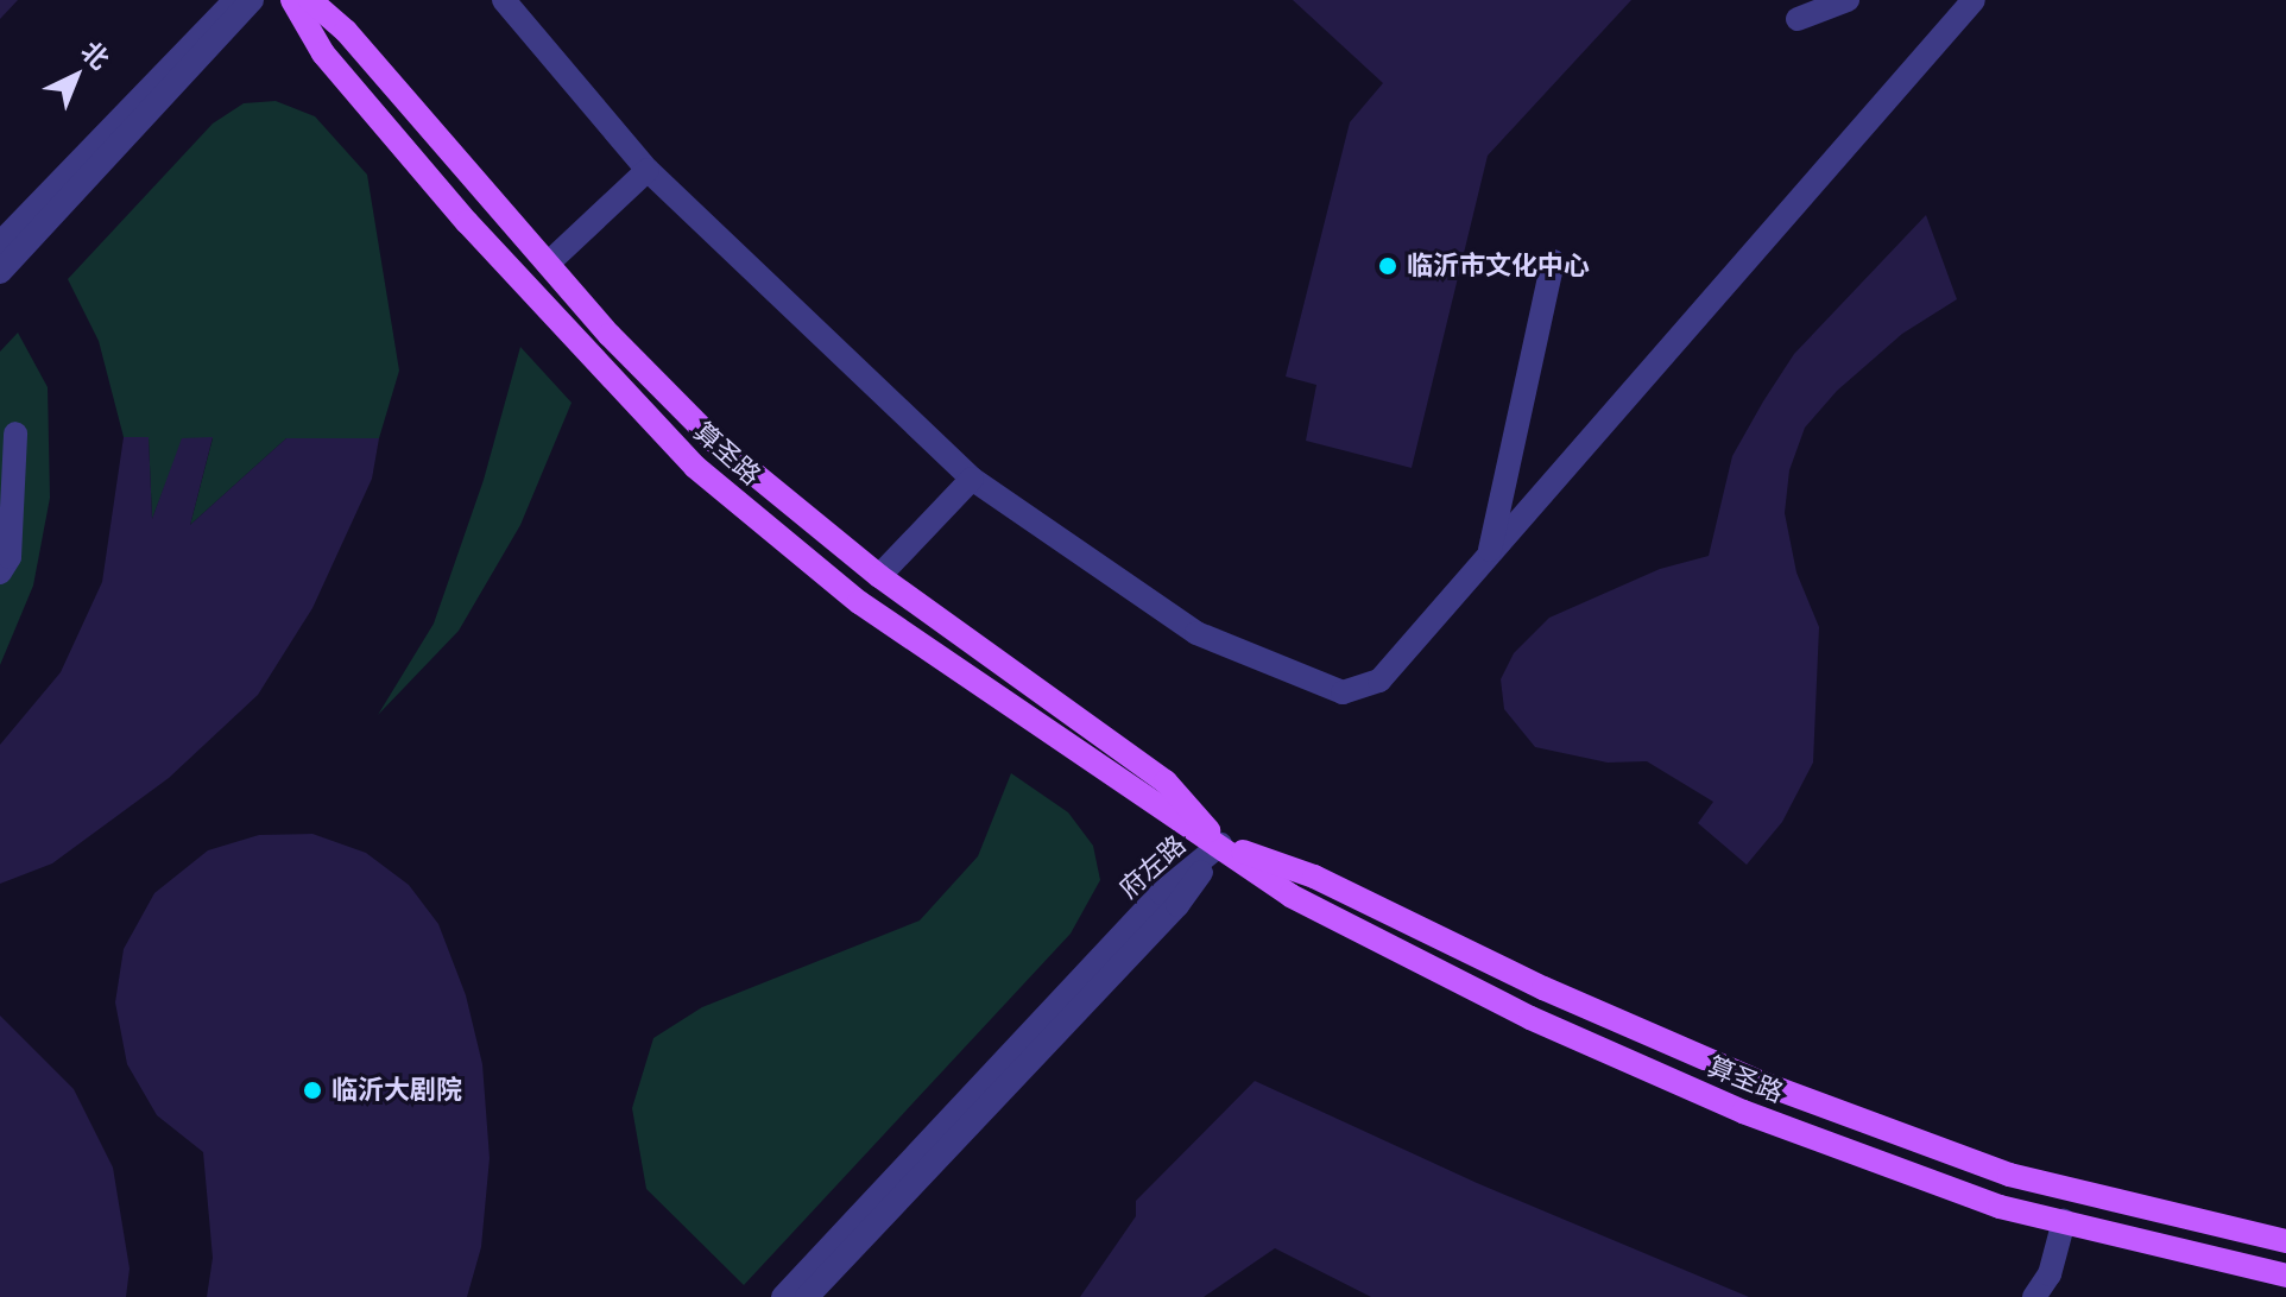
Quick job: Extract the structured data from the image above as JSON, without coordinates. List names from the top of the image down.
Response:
{
  "streets": {
    "main road": ["算圣路"],
    "street": ["府左路"]
  },
  "crossings": [
    ["算圣路", "府左路"]
  ],
  "places": ["临沂市文化中心", "临沂大剧院"],
  "north": "top right"
}
